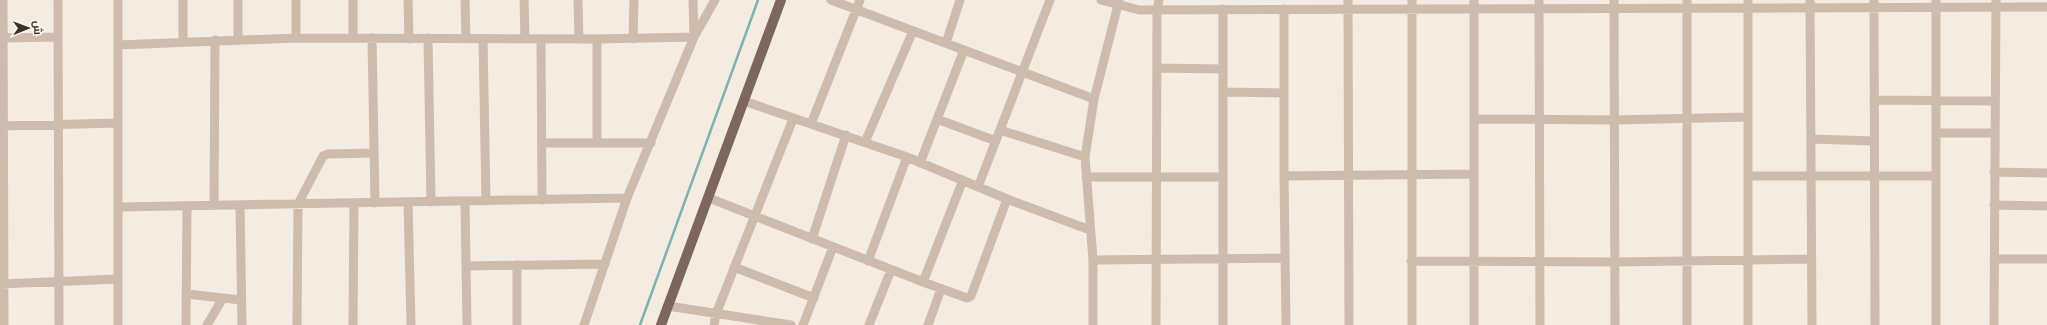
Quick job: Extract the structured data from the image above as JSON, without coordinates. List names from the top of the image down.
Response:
{
  "north": "right"
}
